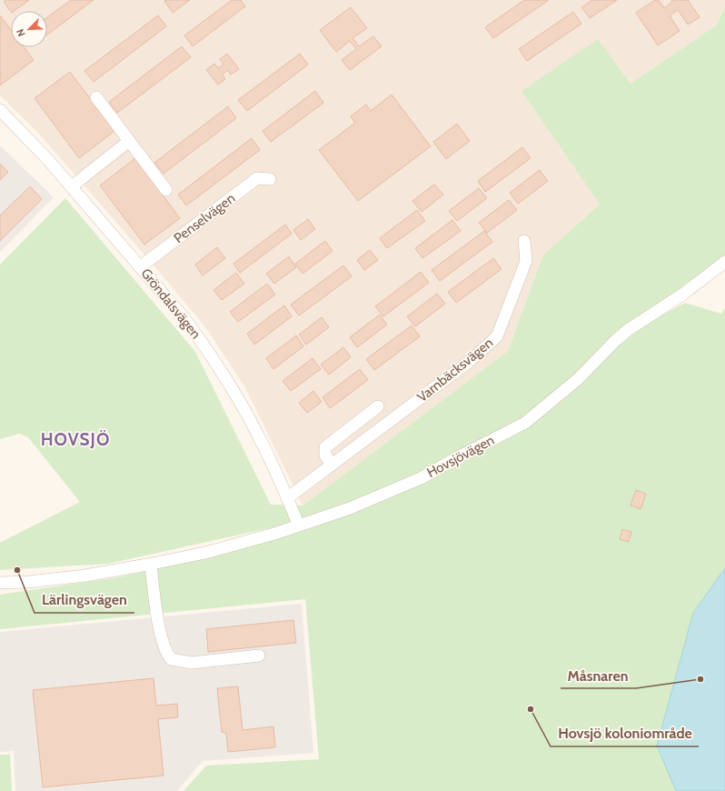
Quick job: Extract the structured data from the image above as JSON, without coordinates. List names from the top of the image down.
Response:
{
  "streets": {
    "street": [
      "Penselvägen",
      "Gröndalsvägen",
      "Varnbäcksvägen",
      "Hovsjövägen"
    ]
  },
  "crossings": [
    ["Penselvägen", "Gröndalsvägen"],
    ["Gröndalsvägen", "Varnbäcksvägen"],
    ["Gröndalsvägen", "Hovsjövägen"]
  ],
  "districts": ["HOVSJÖ"],
  "places": ["Lärlingsvägen", "Måsnaren", "Hovsjö koloniområde"],
  "north": "bottom left"
}
